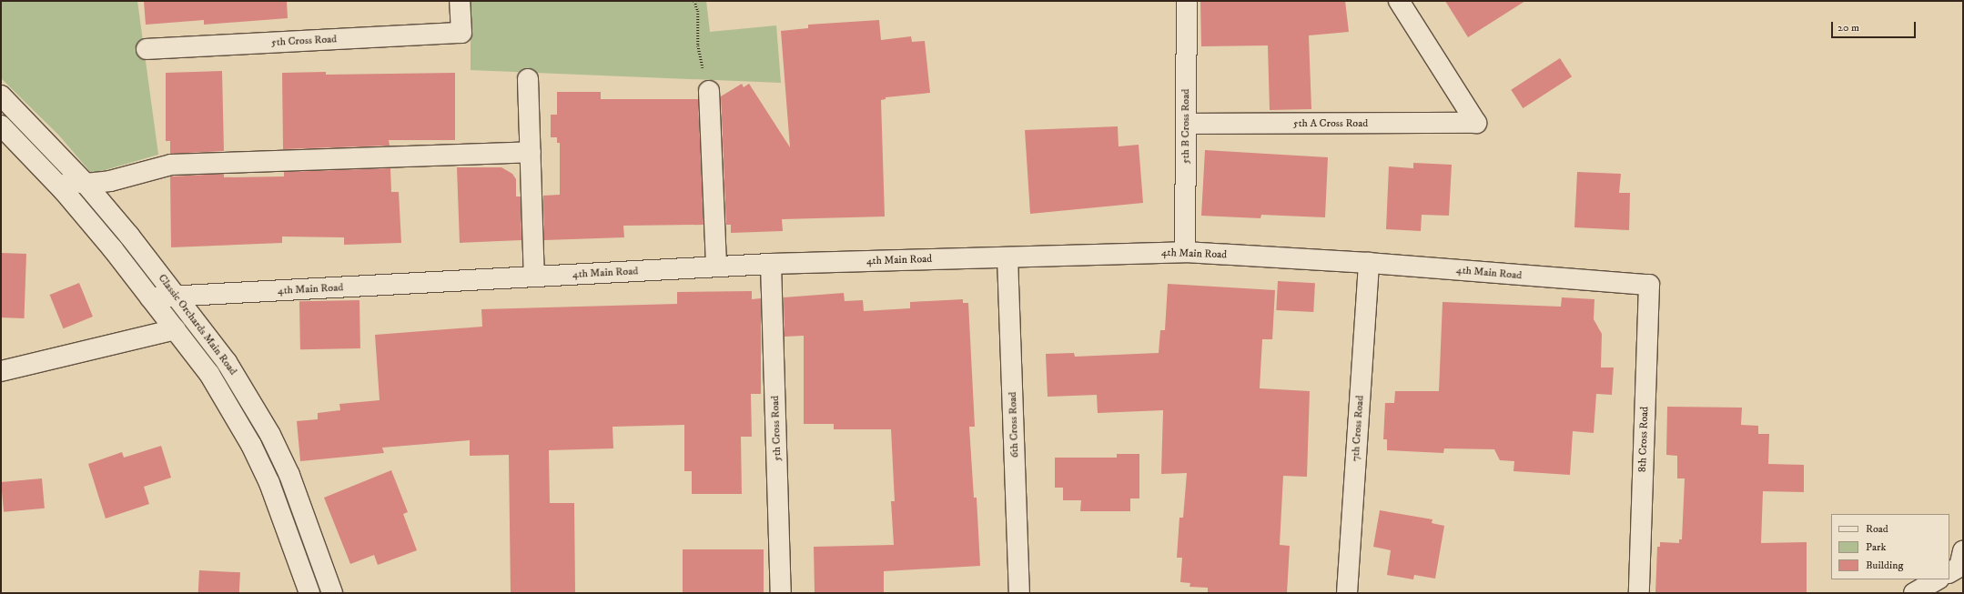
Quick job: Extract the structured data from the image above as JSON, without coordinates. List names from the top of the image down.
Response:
{
  "streets": {
    "street": [
      "5th Cross Road",
      "5th A Cross Road",
      "5th B Cross Road",
      "4th Main Road",
      "Classic Orchards Main Road",
      "6th Cross Road",
      "7th Cross Road",
      "8th Cross Road"
    ]
  },
  "crossings": [
    ["5th Cross Road", "4th Main Road"],
    ["5th A Cross Road", "5th B Cross Road"],
    ["5th B Cross Road", "4th Main Road"],
    ["4th Main Road", "Classic Orchards Main Road"],
    ["4th Main Road", "6th Cross Road"],
    ["4th Main Road", "7th Cross Road"],
    ["4th Main Road", "8th Cross Road"]
  ],
  "legend": ["Road", "Park", "Building"],
  "scale_bar": "20 m"
}
